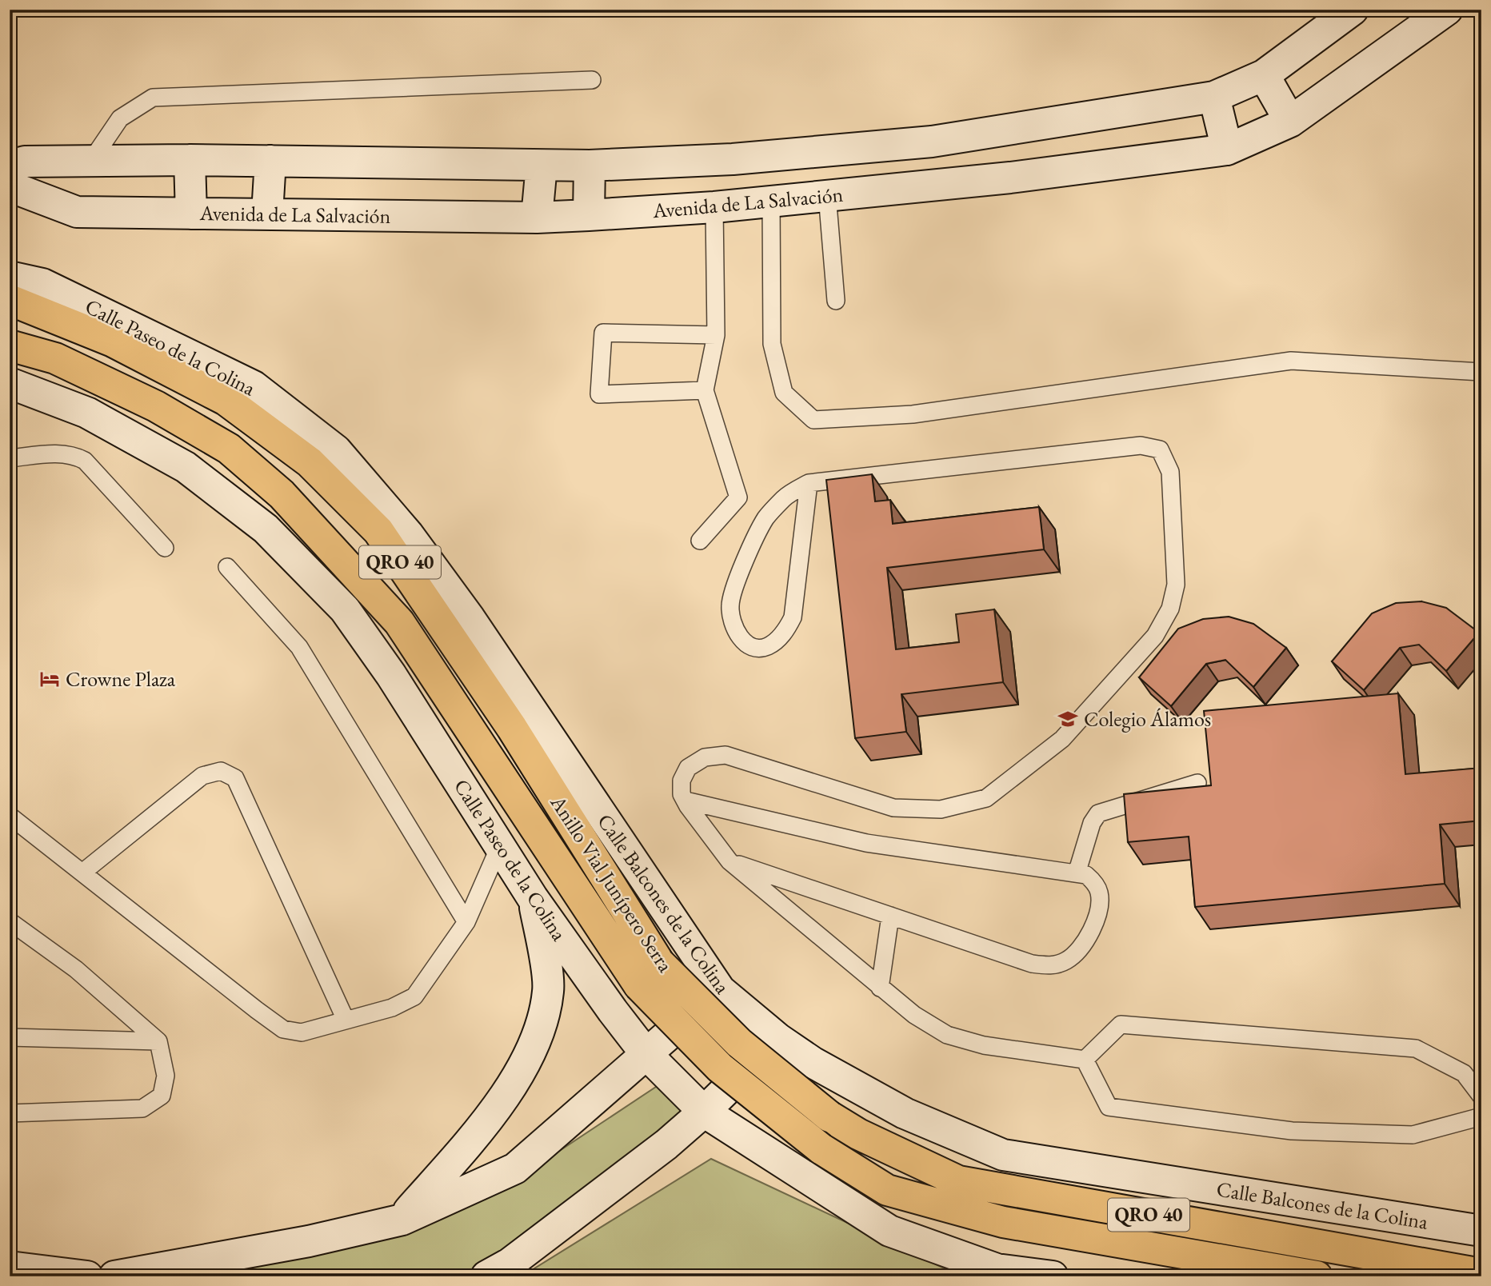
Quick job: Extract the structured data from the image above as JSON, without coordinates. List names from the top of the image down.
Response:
{
  "streets": {
    "highway": ["QRO 40", "Anillo Vial Junípero Serra"],
    "street": ["Avenida de La Salvación", "Calle Paseo de la Colina", "Calle Balcones de la Colina"]
  },
  "crossings": [
    ["Calle Paseo de la Colina", "Calle Balcones de la Colina"]
  ],
  "places": {
    "hotel": ["Crowne Plaza"],
    "school or university": ["Colegio Álamos"]
  }
}
